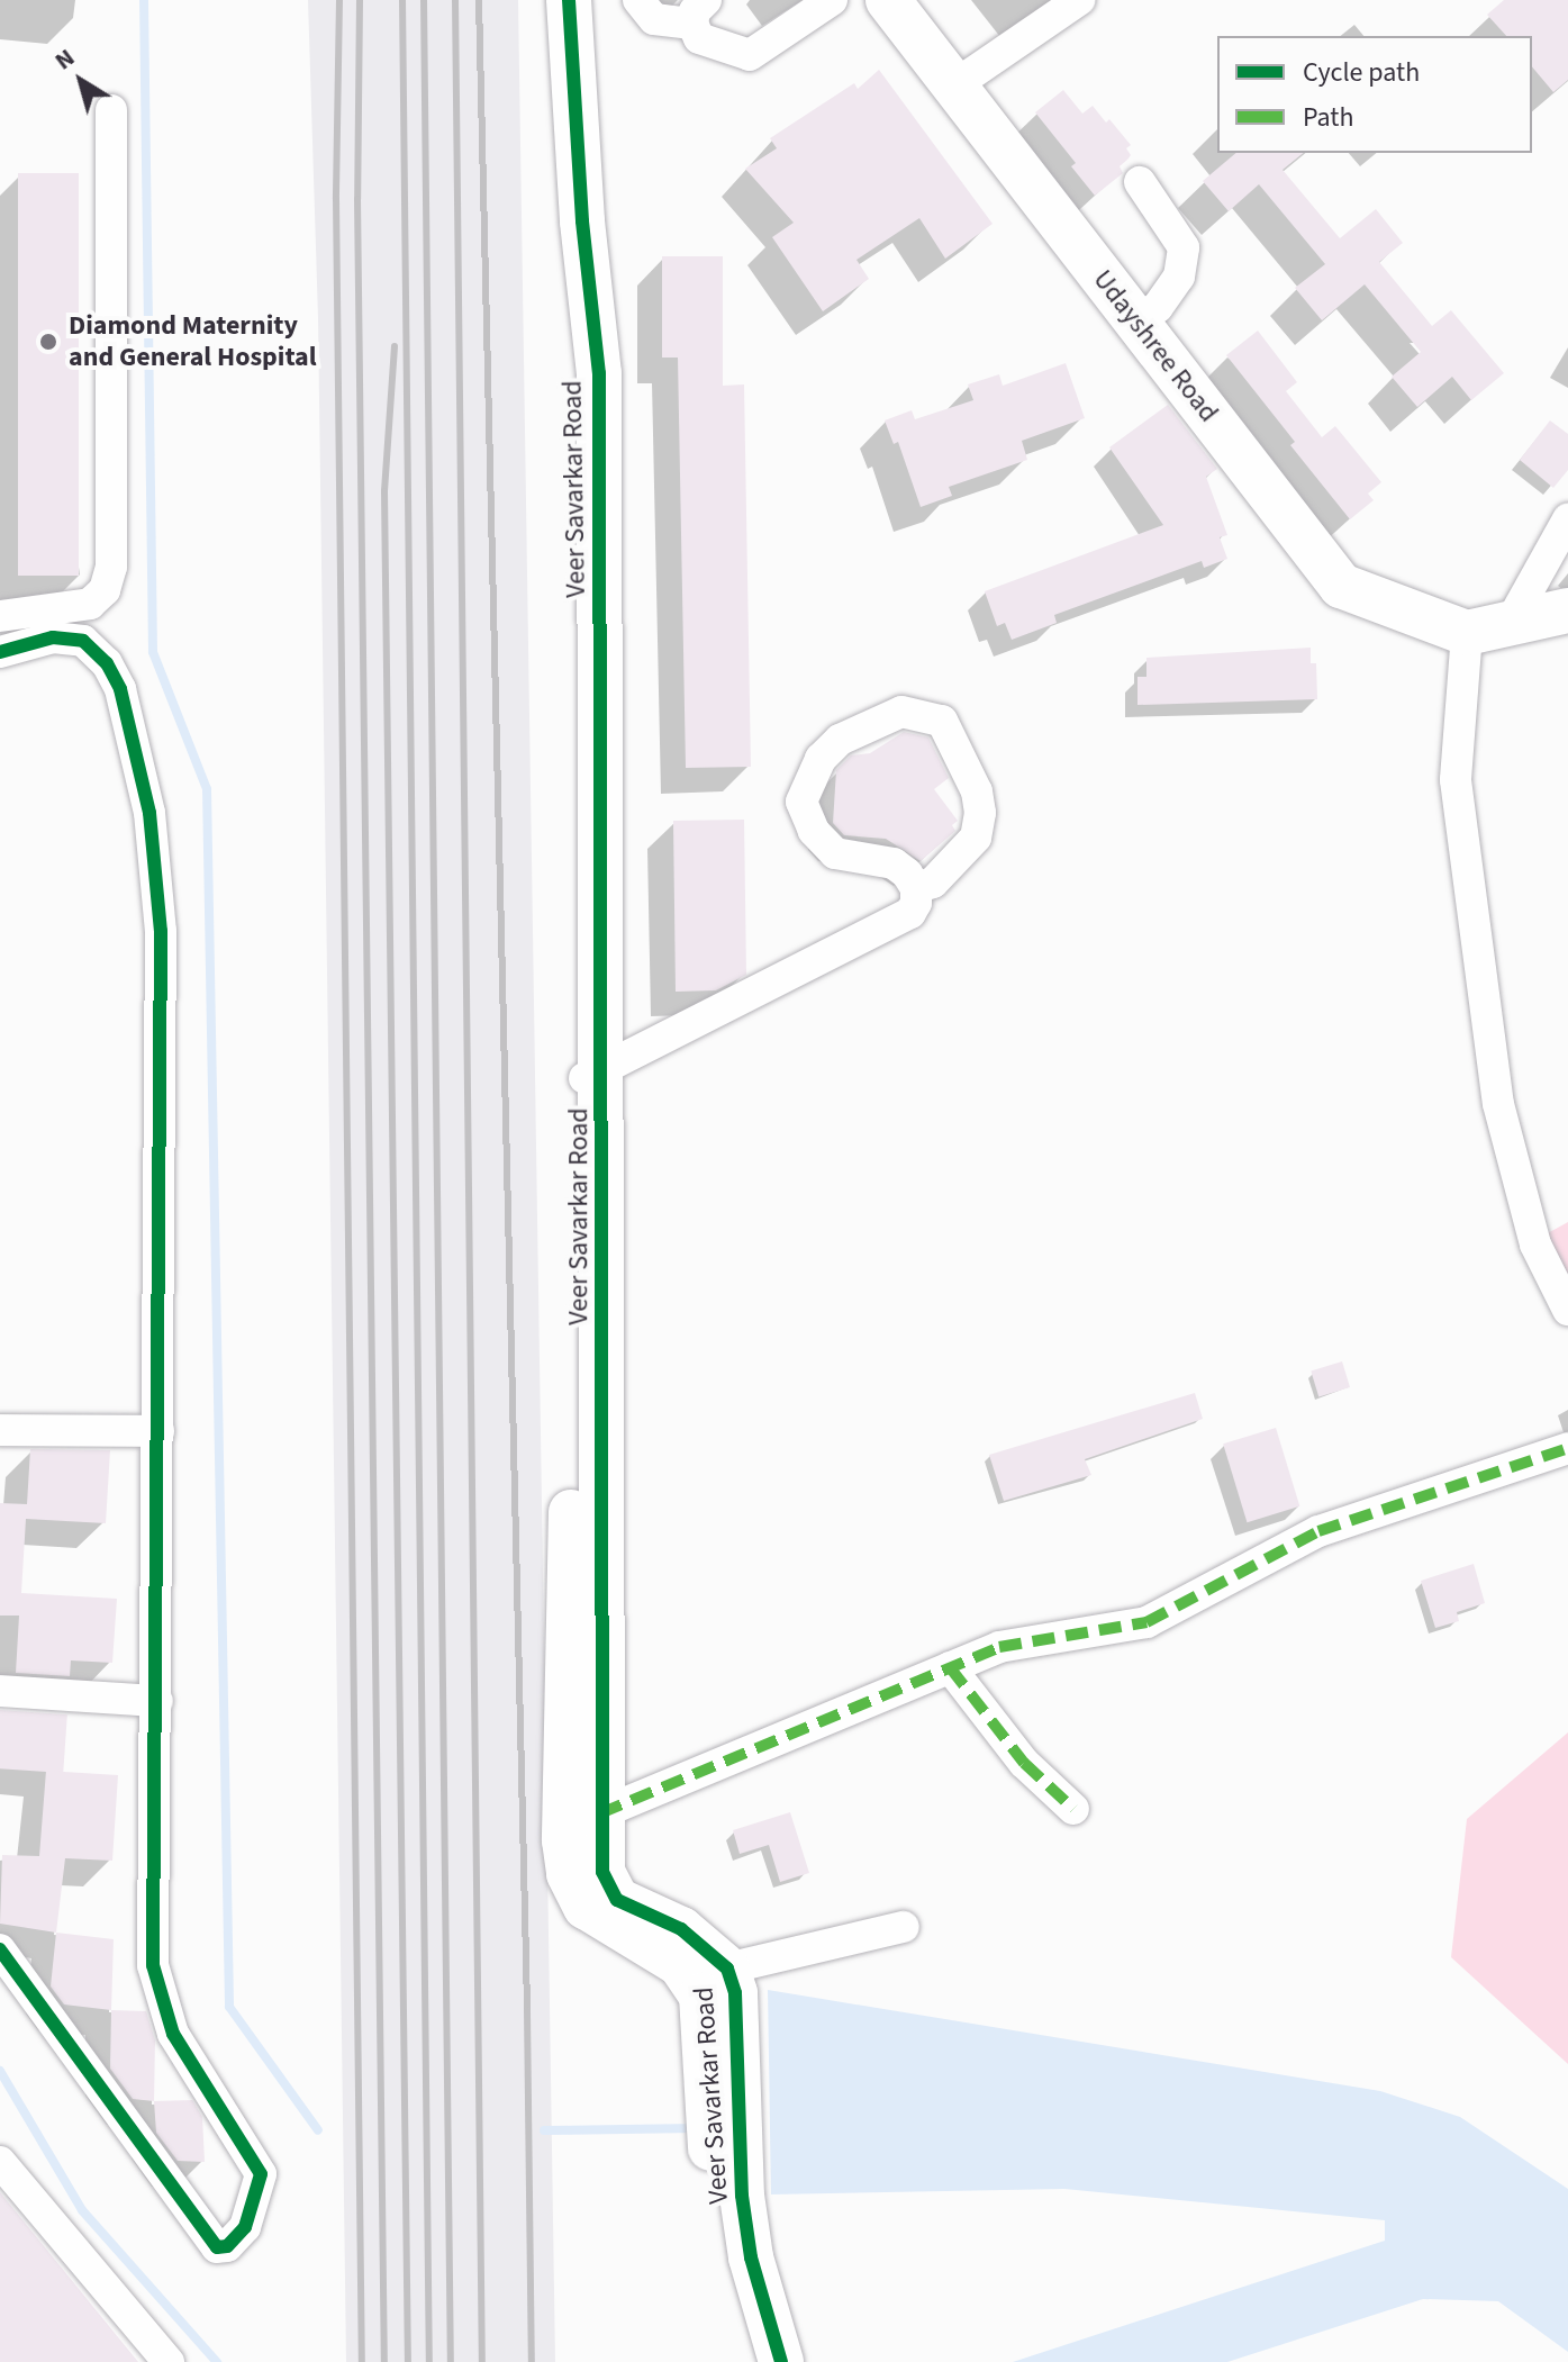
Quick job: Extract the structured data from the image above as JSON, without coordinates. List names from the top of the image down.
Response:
{
  "streets": {
    "street": ["Udayshree Road", "Veer Savarkar Road"]
  },
  "places": ["Diamond Maternity and General Hospital"],
  "legend": ["Cycle path", "Path"],
  "north": "top left"
}
